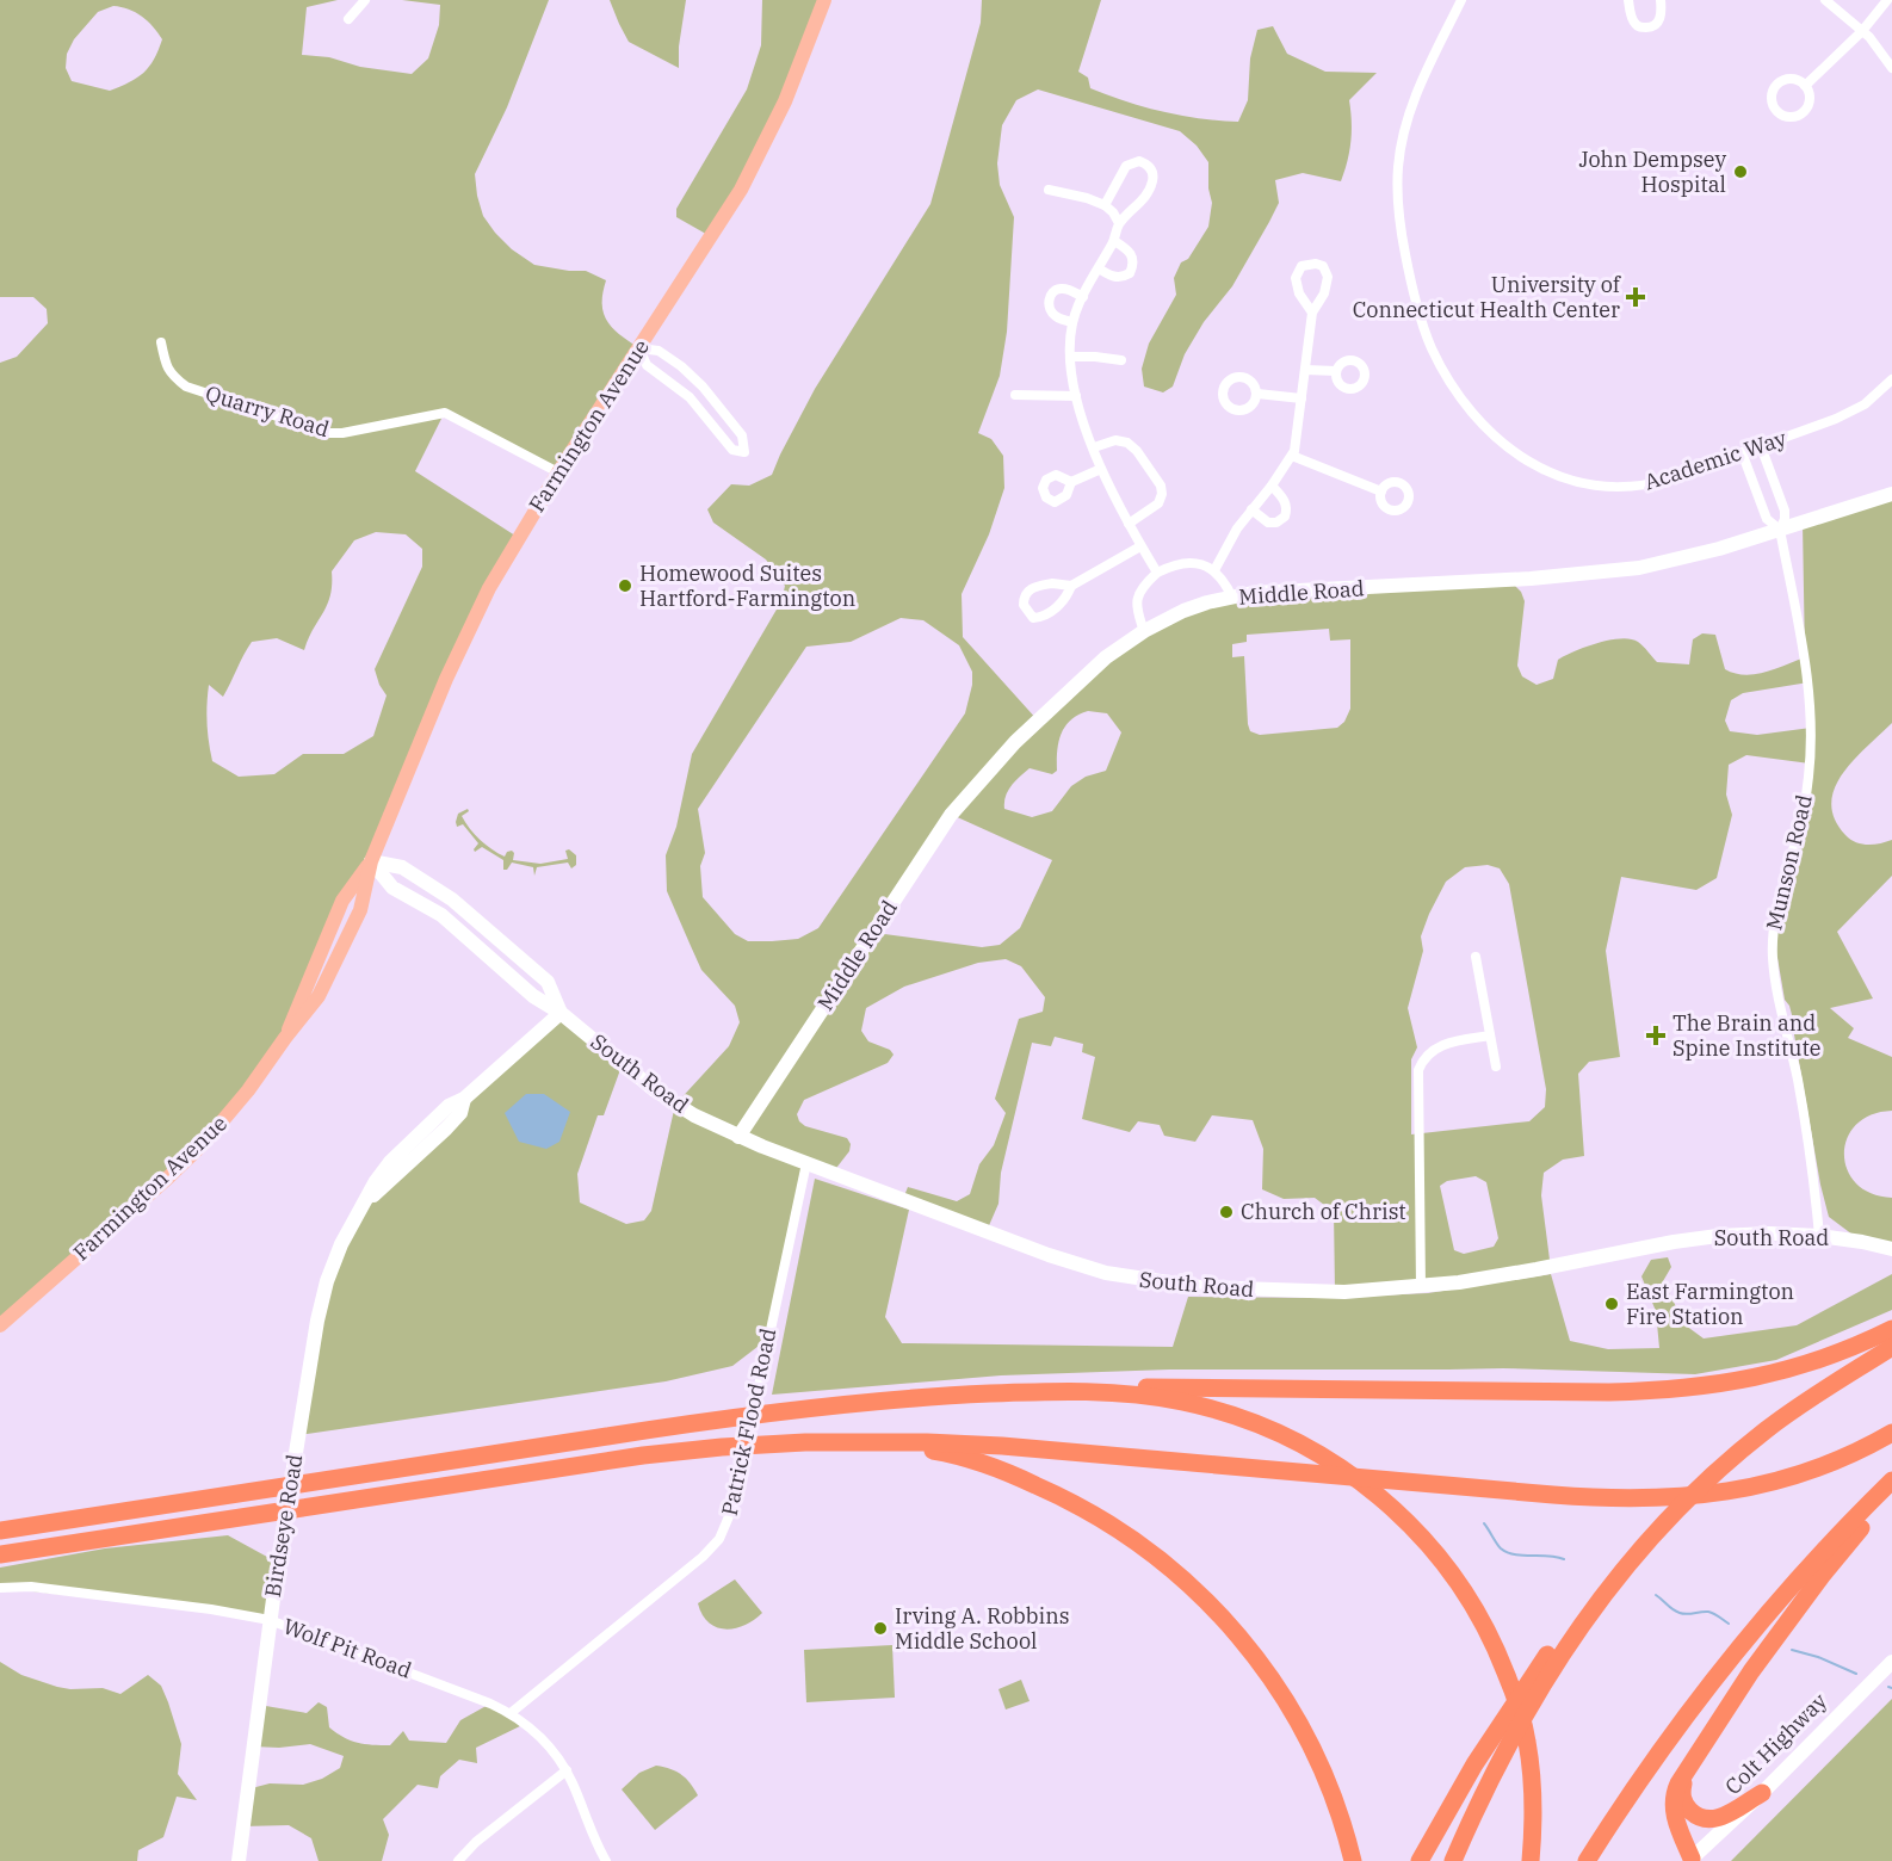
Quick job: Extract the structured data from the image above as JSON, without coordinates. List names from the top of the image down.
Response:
{
  "streets": {
    "main road": [
      "Farmington Avenue",
      "Middle Road",
      "South Road",
      "Birdseye Road",
      "Colt Highway"
    ],
    "street": [
      "Quarry Road",
      "Academic Way",
      "Munson Road",
      "Patrick Flood Road",
      "Wolf Pit Road"
    ]
  },
  "crossings": [
    ["Quarry Road", "Farmington Avenue"],
    ["Farmington Avenue", "South Road"],
    ["Academic Way", "Munson Road"],
    ["Middle Road", "Munson Road"],
    ["Middle Road", "South Road"],
    ["Munson Road", "South Road"],
    ["South Road", "Patrick Flood Road"],
    ["South Road", "Birdseye Road"],
    ["Patrick Flood Road", "Wolf Pit Road"],
    ["Birdseye Road", "Wolf Pit Road"]
  ],
  "places": {
    "other": [
      "John Dempsey Hospital",
      "Homewood Suites Hartford-Farmington",
      "Church of Christ",
      "East Farmington Fire Station",
      "Irving A. Robbins Middle School"
    ],
    "health": ["University of Connecticut Health Center", "The Brain and Spine Institute"]
  }
}
